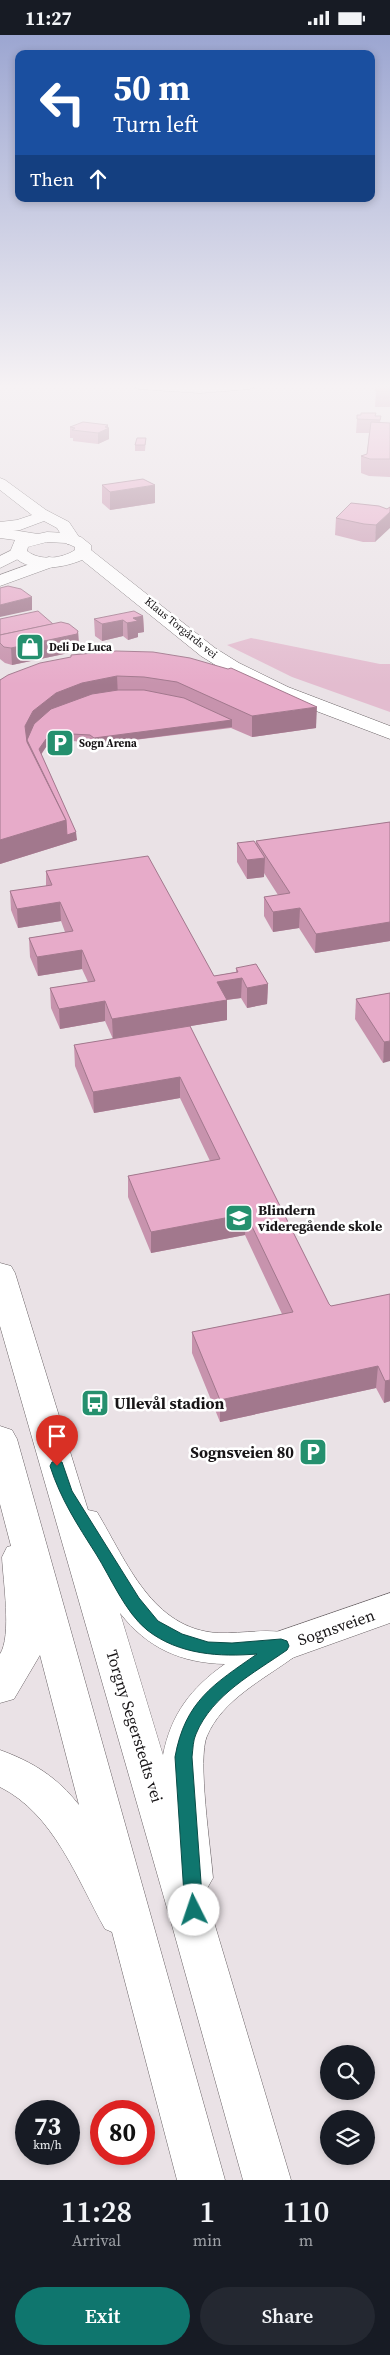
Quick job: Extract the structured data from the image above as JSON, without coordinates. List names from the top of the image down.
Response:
{
  "streets": {
    "main road": ["Klaus Torgårds vei", "Sognsveien", "Torgny Segerstedts vei"]
  },
  "places": {
    "shop": ["Deli De Luca"],
    "parking": ["Sogn Arena", "Sognsveien 80"],
    "school or university": ["Blindern videregående skole"],
    "bus stop": ["Ullevål stadion"]
  },
  "page": {
    "status": "11:27",
    "turn": ["50 m", "Turn left"],
    "then": "Then",
    "speed": "73 km/h",
    "limit": "80",
    "eta": [
      "11:28",
      "Arrival",
      "1",
      "min",
      "110",
      "m"
    ],
    "buttons": ["Exit", "Share"]
  }
}
